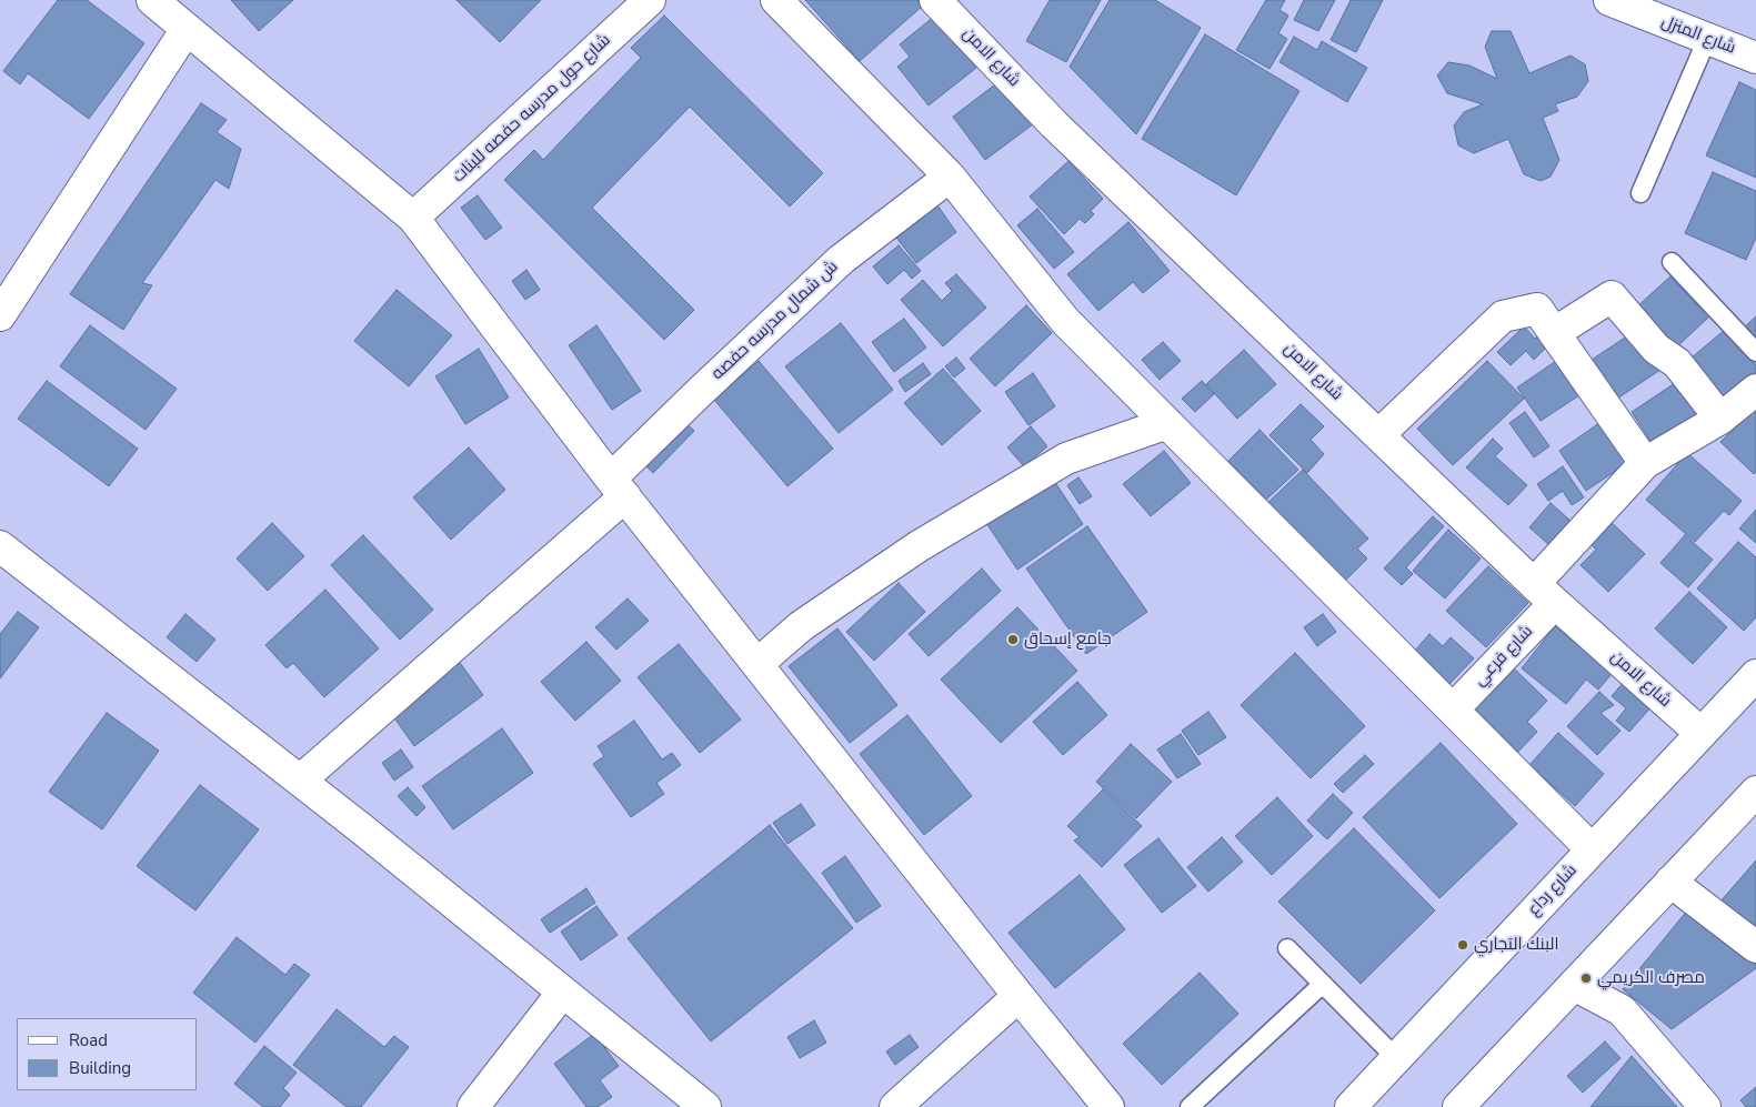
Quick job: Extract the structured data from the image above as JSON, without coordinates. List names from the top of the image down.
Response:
{
  "streets": {
    "street": [
      "شارع المنزل",
      "شارع الامن",
      "شارع حول مدرسه حفصه للبنات",
      "ش شمال مدرسه حفصه",
      "شارع فرعي",
      "شارع رداع"
    ]
  },
  "crossings": [
    ["شارع الامن", "شارع فرعي"],
    ["شارع الامن", "شارع رداع"]
  ],
  "places": ["جامع إسحاق", "البنك التجاري", "مصرف الكريمي"],
  "legend": ["Road", "Building"]
}
